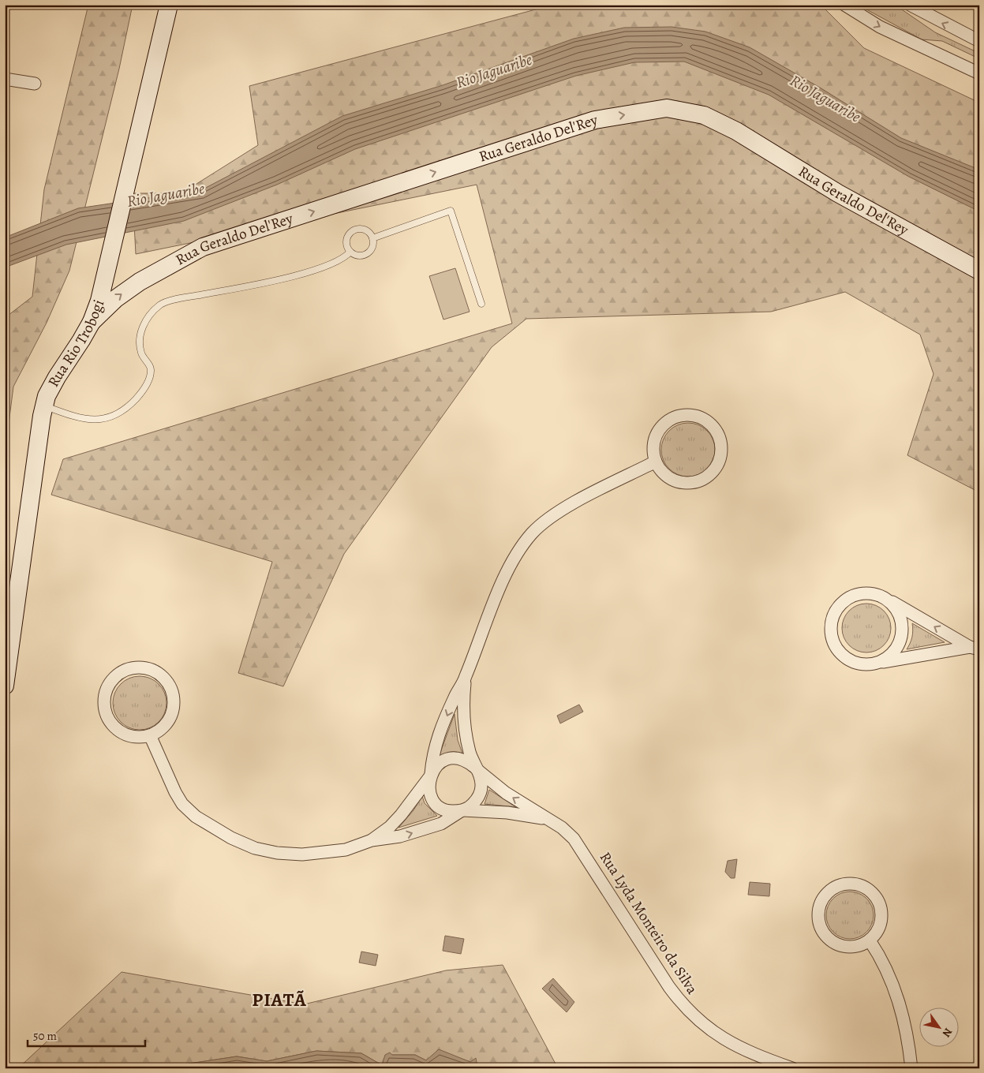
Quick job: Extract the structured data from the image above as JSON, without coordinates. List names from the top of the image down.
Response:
{
  "streets": {
    "main road": ["Rua Geraldo Del'Rey", "Rua Rio Trobogi"],
    "street": ["Rua Lyda Monteiro da Silva"]
  },
  "crossings": [
    ["Rua Geraldo Del'Rey", "Rua Rio Trobogi"]
  ],
  "one_way": ["Rua Geraldo Del'Rey"],
  "districts": ["PIATÃ"],
  "water": ["Rio Jaguaribe"],
  "scale_bar": "50 m",
  "north": "bottom right"
}
